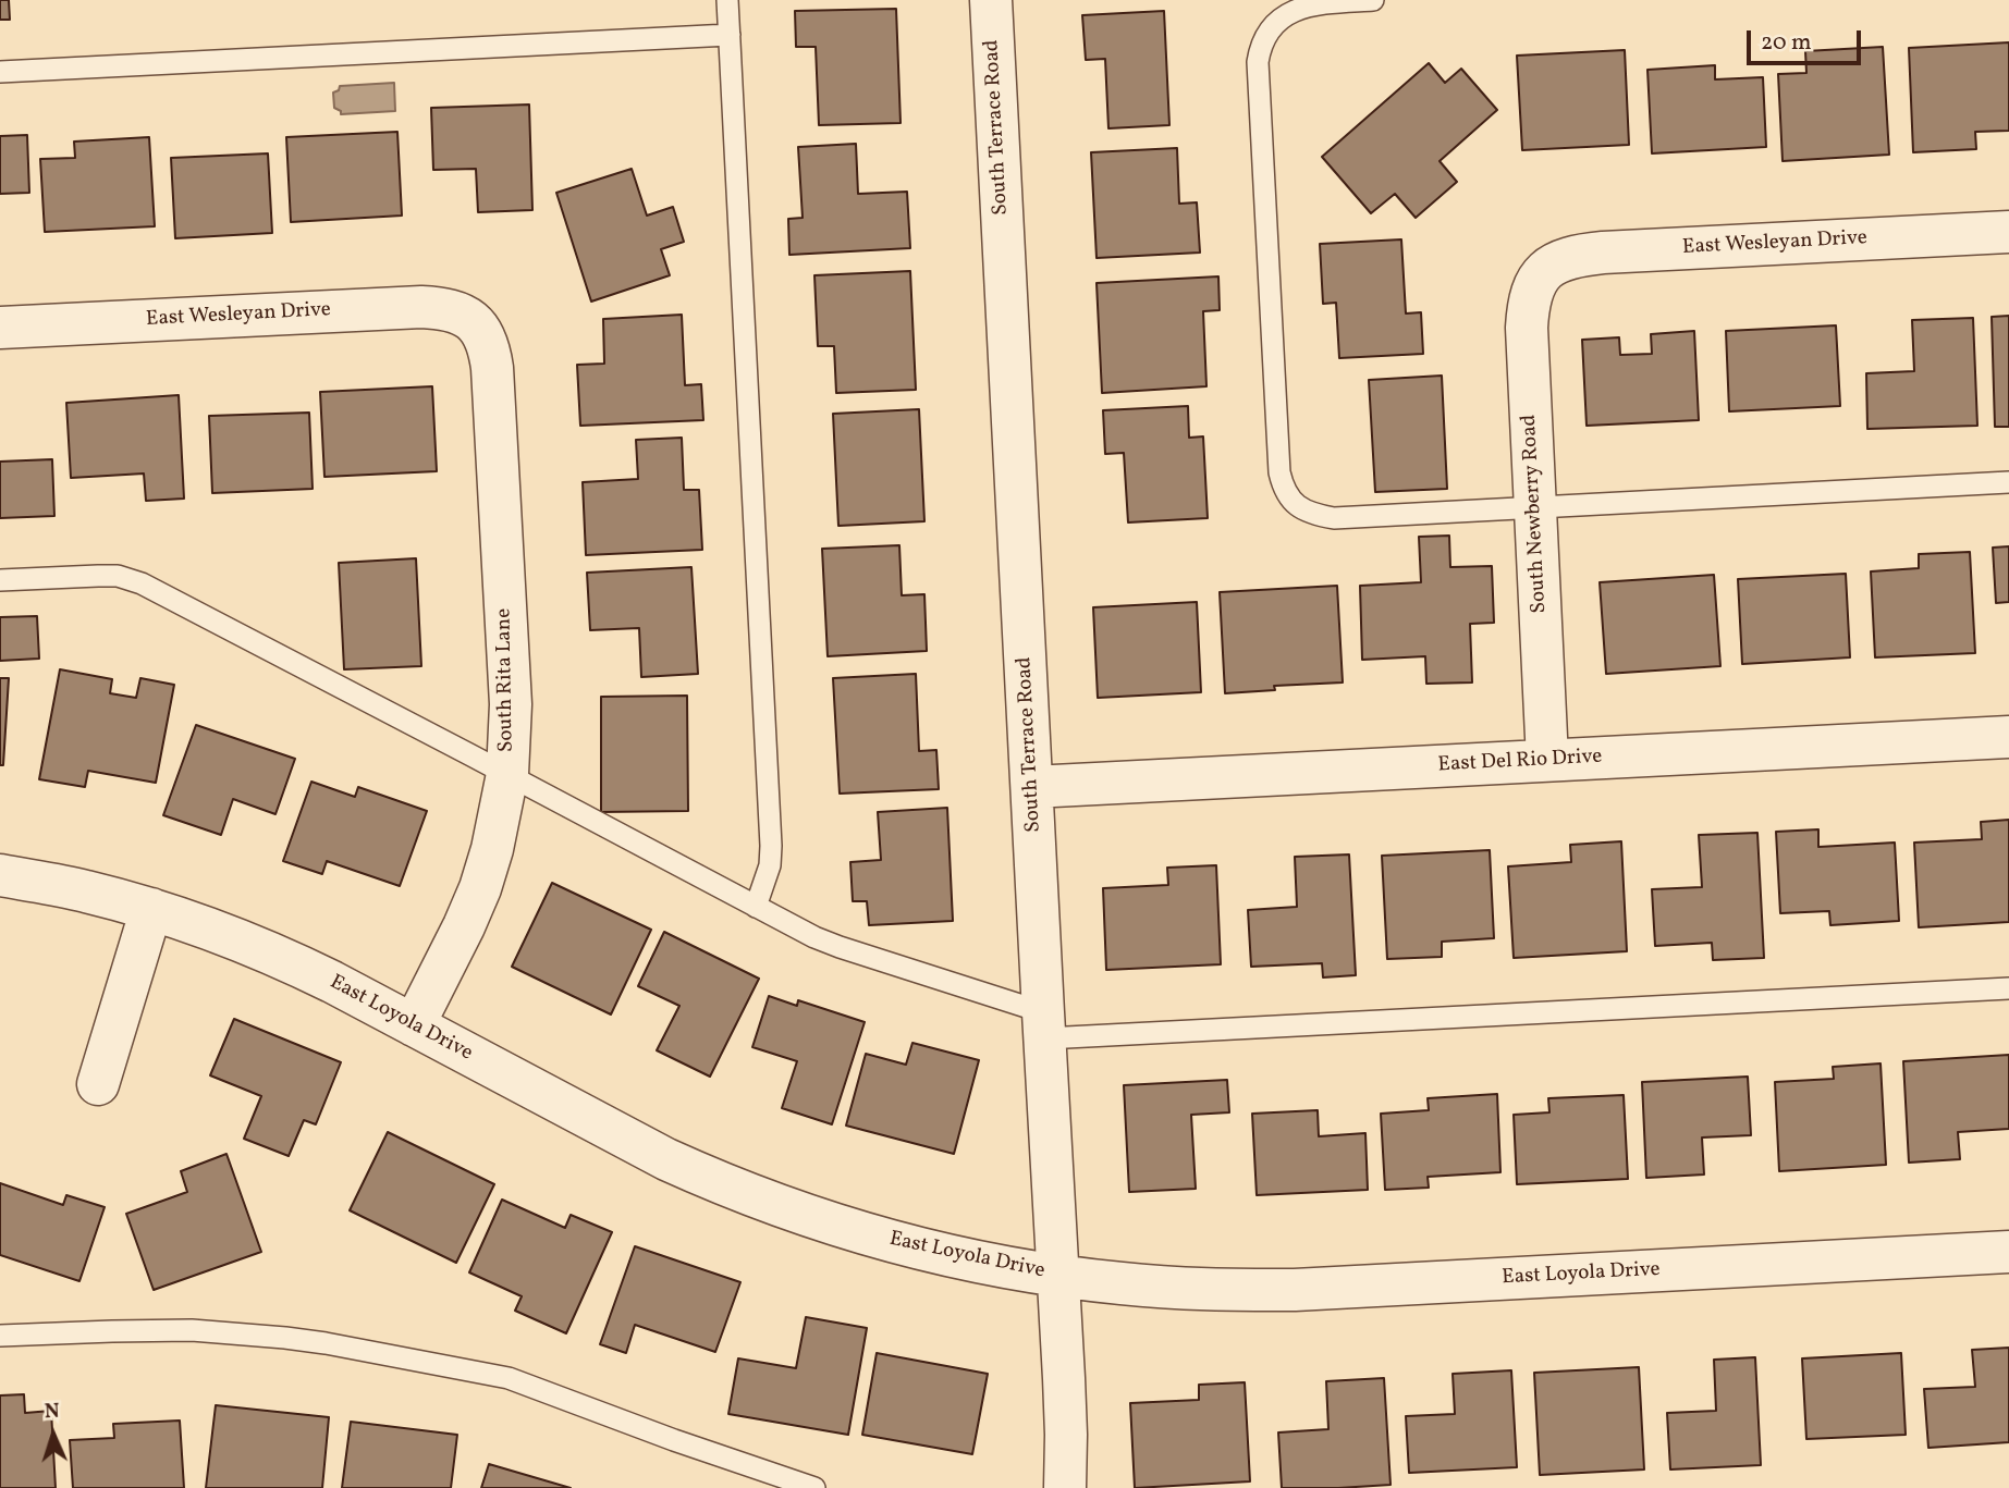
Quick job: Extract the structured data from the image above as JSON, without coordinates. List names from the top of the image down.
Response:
{
  "streets": {
    "street": [
      "South Terrace Road",
      "East Wesleyan Drive",
      "South Newberry Road",
      "South Rita Lane",
      "East Del Rio Drive",
      "East Loyola Drive"
    ]
  },
  "crossings": [
    ["South Terrace Road", "East Del Rio Drive"],
    ["South Terrace Road", "East Loyola Drive"],
    ["East Wesleyan Drive", "South Newberry Road"],
    ["East Wesleyan Drive", "South Rita Lane"],
    ["South Newberry Road", "East Del Rio Drive"],
    ["South Rita Lane", "East Loyola Drive"]
  ],
  "scale_bar": "20 m",
  "north": "top"
}
